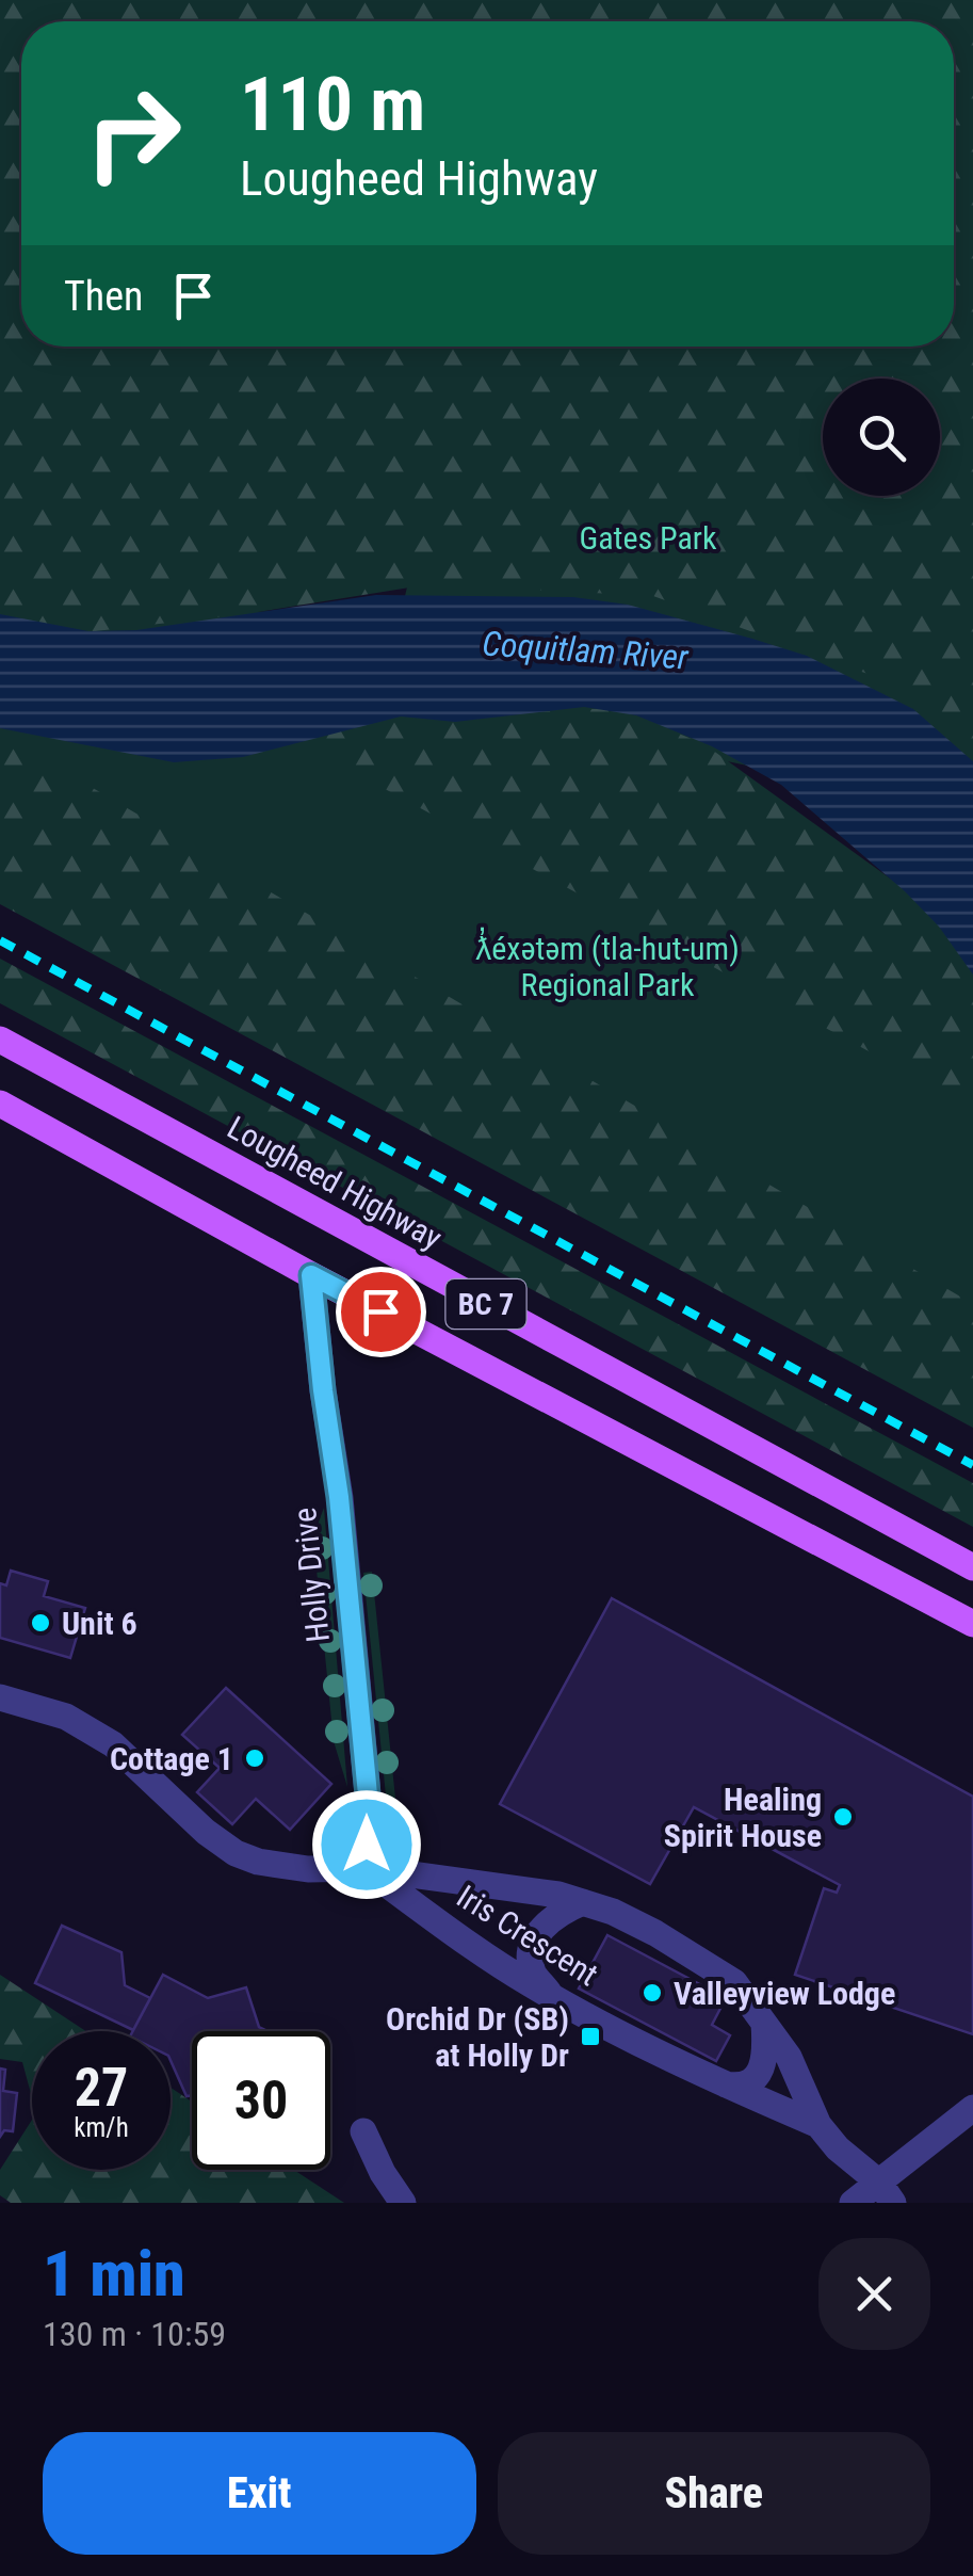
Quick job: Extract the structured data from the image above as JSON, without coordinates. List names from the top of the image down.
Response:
{
  "streets": {
    "main road": ["Lougheed Highway", "BC 7"],
    "street": ["Holly Drive", "Iris Crescent"]
  },
  "crossings": [
    ["BC 7", "Holly Drive"],
    ["Holly Drive", "Iris Crescent"]
  ],
  "water": ["Coquitlam River"],
  "parks": ["Gates Park", "ƛ̓éxətəm (tla-hut-um) Regional Park"],
  "places": {
    "other": [
      "Unit 6",
      "Cottage 1",
      "Healing Spirit House",
      "Valleyview Lodge"
    ],
    "transit": ["Orchid Dr (SB) at Holly Dr"]
  },
  "page": {
    "turn": ["110 m", "Lougheed Highway"],
    "then": "Then",
    "speed": "27 km/h",
    "limit": "30",
    "heading": ["1 min", "130 m · 10:59"],
    "buttons": ["Exit", "Share"]
  }
}
